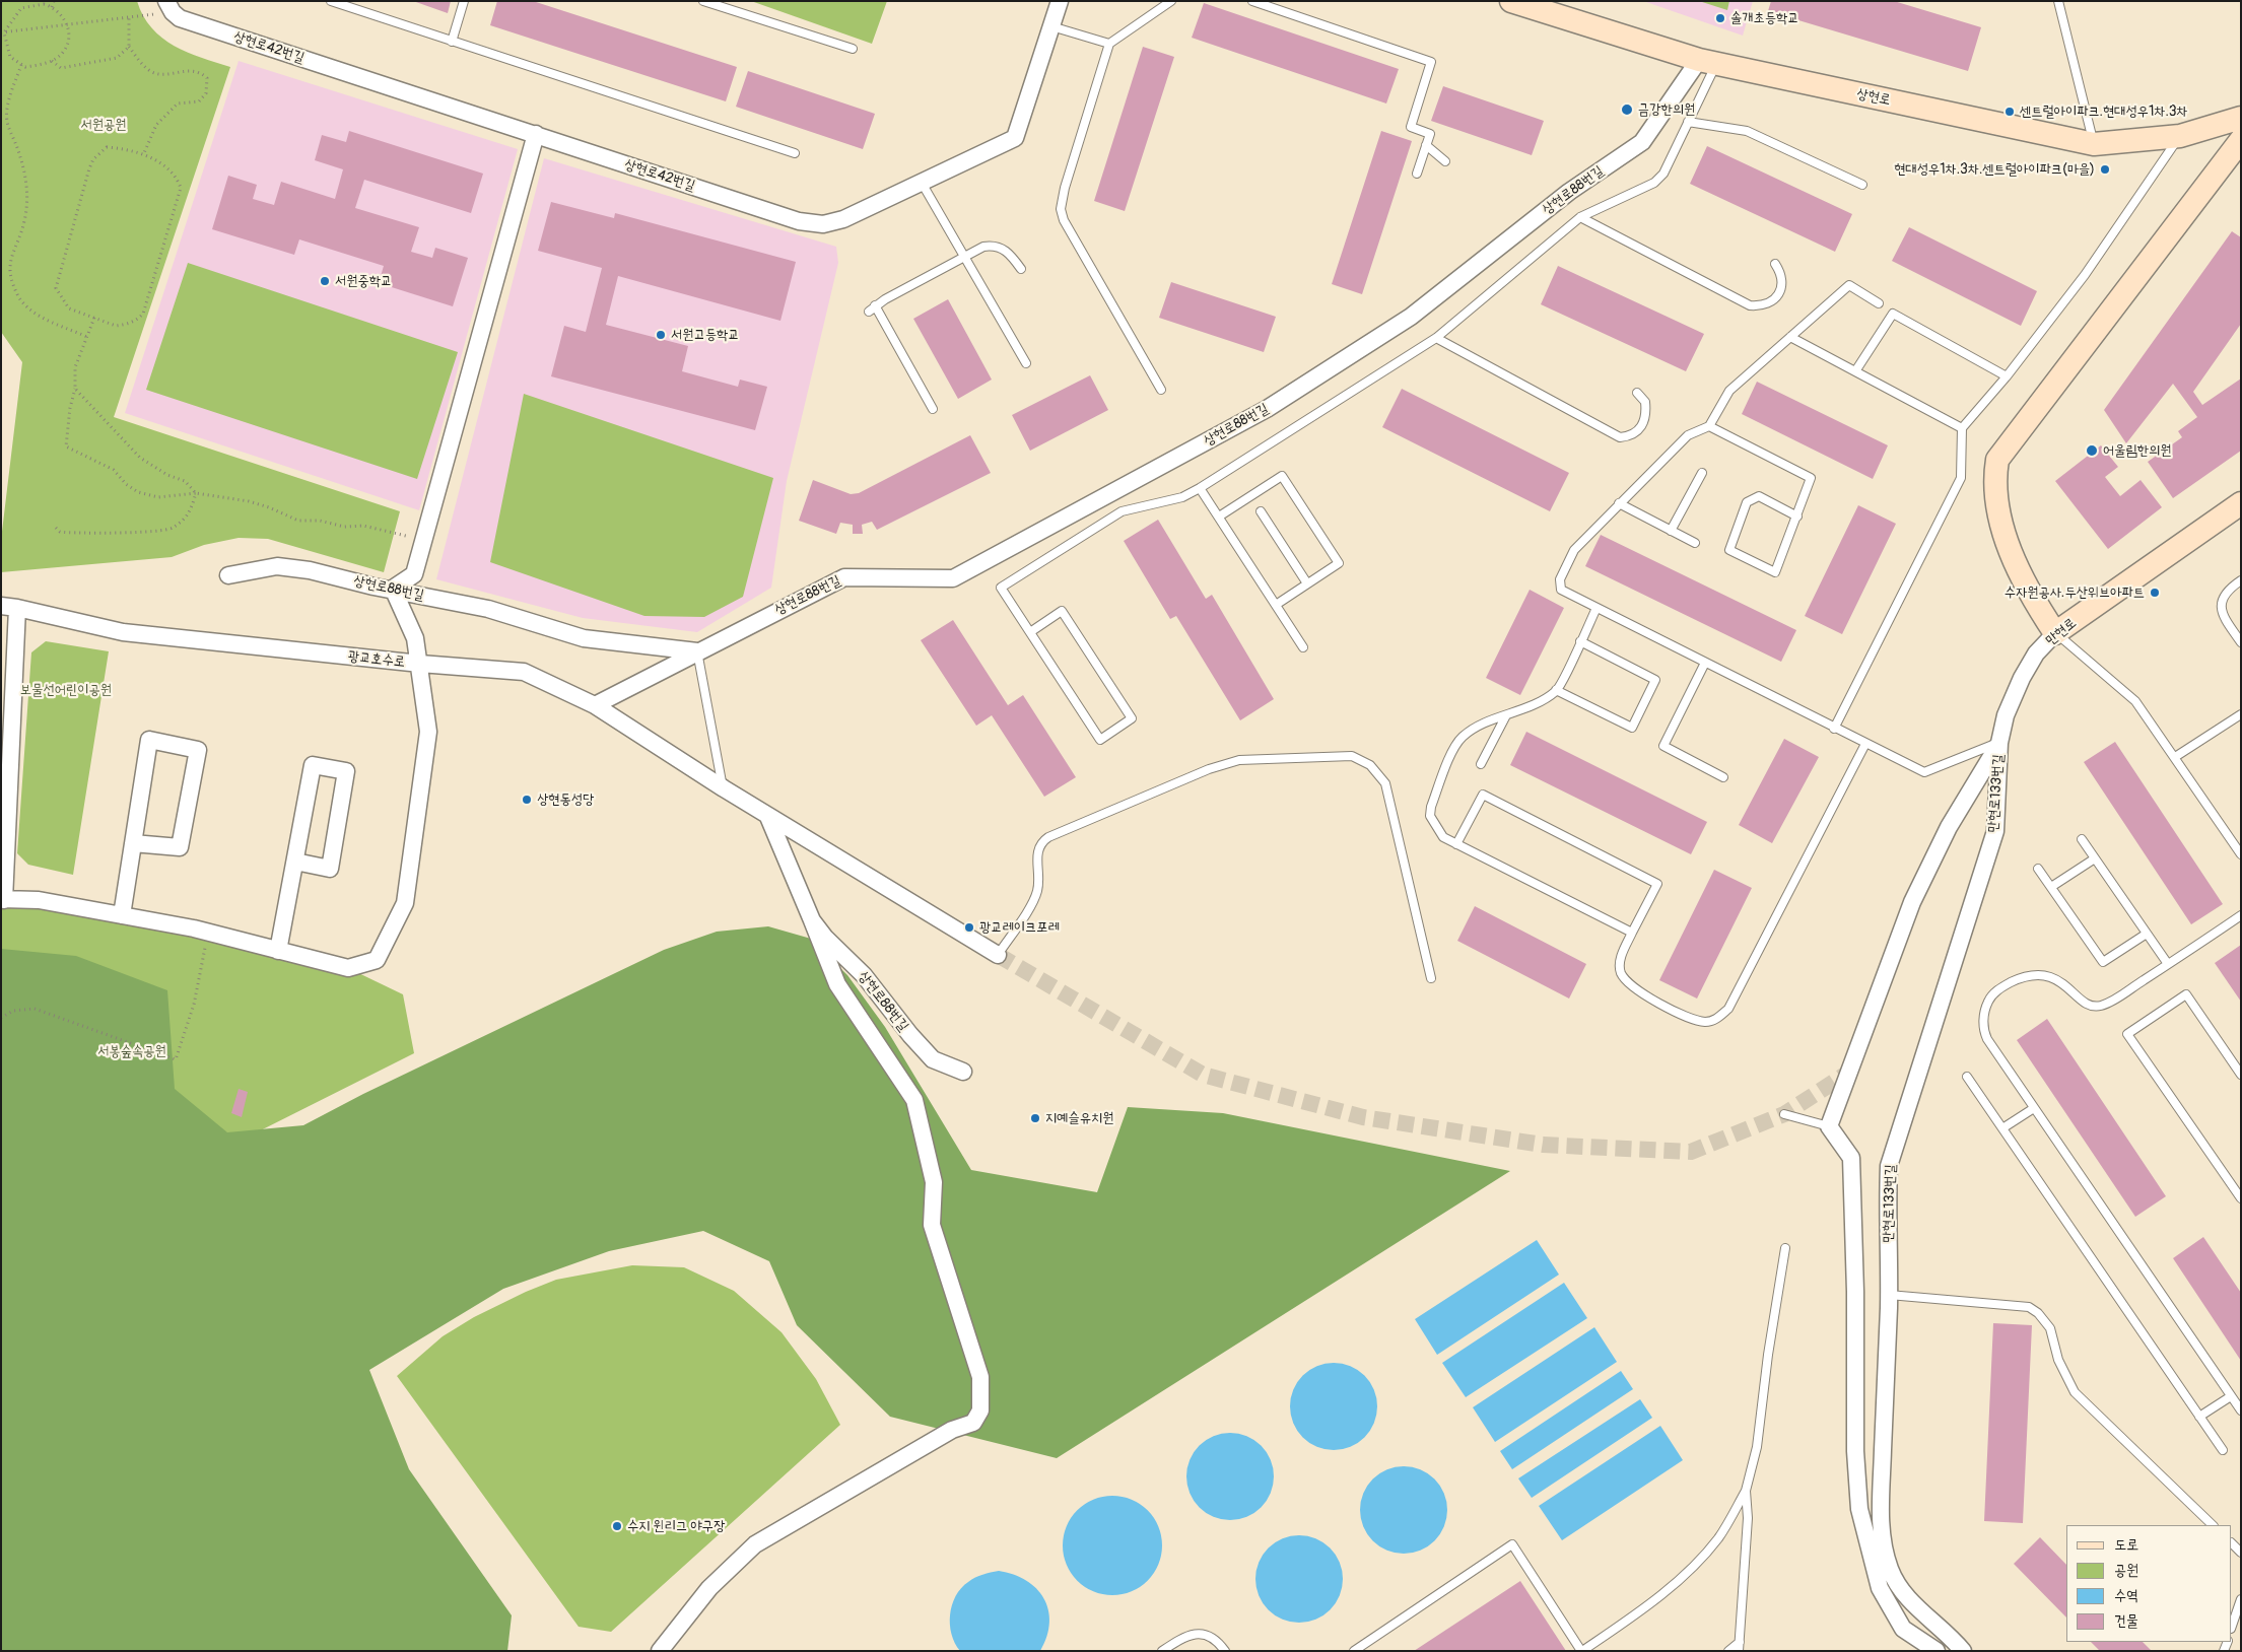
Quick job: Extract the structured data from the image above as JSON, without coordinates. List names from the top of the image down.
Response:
{
  "streets": {
    "street": [
      "상현로42번길",
      "상현로",
      "상현로88번길",
      "만현로",
      "광교호수로",
      "만현로133번길"
    ]
  },
  "crossings": [
    ["상현로", "상현로88번길"],
    ["상현로88번길", "광교호수로"],
    ["만현로", "만현로133번길"]
  ],
  "parks": ["서원공원", "보물선어린이공원", "서봉숲속공원"],
  "places": [
    "솔개초등학교",
    "금강한의원",
    "센트럴아이파크.현대성우1차.3차",
    "현대성우1차.3차.센트럴아이파크(마을)",
    "서원중학교",
    "서원고등학교",
    "어울림한의원",
    "수자원공사.두산위브아파트",
    "상현동성당",
    "광교레이크포레",
    "지예슬유치원",
    "수지 윈리그 야구장"
  ],
  "legend": [
    "도로",
    "공원",
    "수역",
    "건물"
  ]
}
